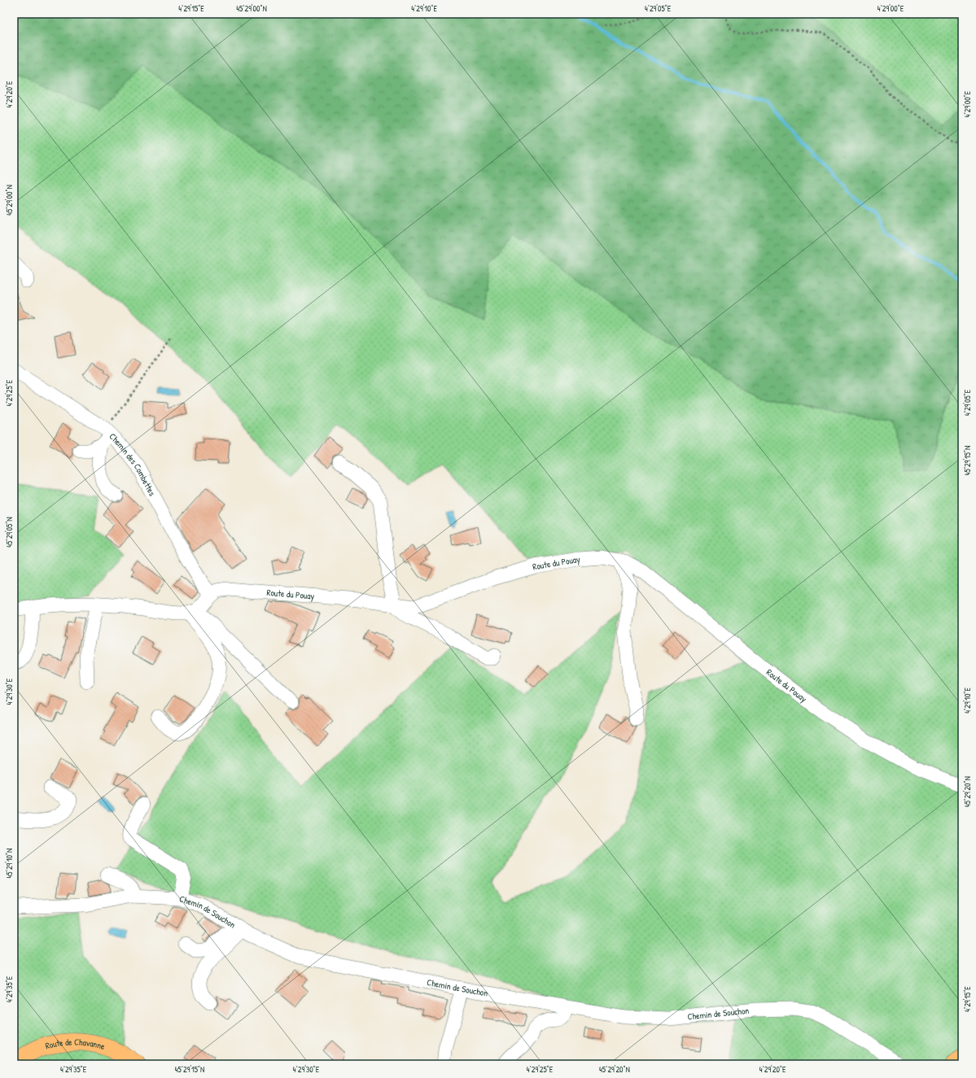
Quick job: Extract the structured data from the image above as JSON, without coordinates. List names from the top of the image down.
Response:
{
  "streets": {
    "main road": ["Route de Chavanne"],
    "street": ["Chemin des Combettes", "Route du Pouay", "Chemin de Souchon"]
  },
  "crossings": [
    ["Chemin des Combettes", "Route du Pouay"]
  ],
  "coordinates": [
    "4°29'15\"E",
    "45°29'00\"N",
    "4°29'10\"E",
    "4°29'05\"E",
    "4°29'00\"E",
    "4°29'20\"E",
    "4°29'25\"E",
    "45°29'15\"N",
    "45°29'05\"N",
    "4°29'30\"E",
    "45°29'20\"N",
    "45°29'10\"N",
    "4°29'35\"E"
  ]
}
